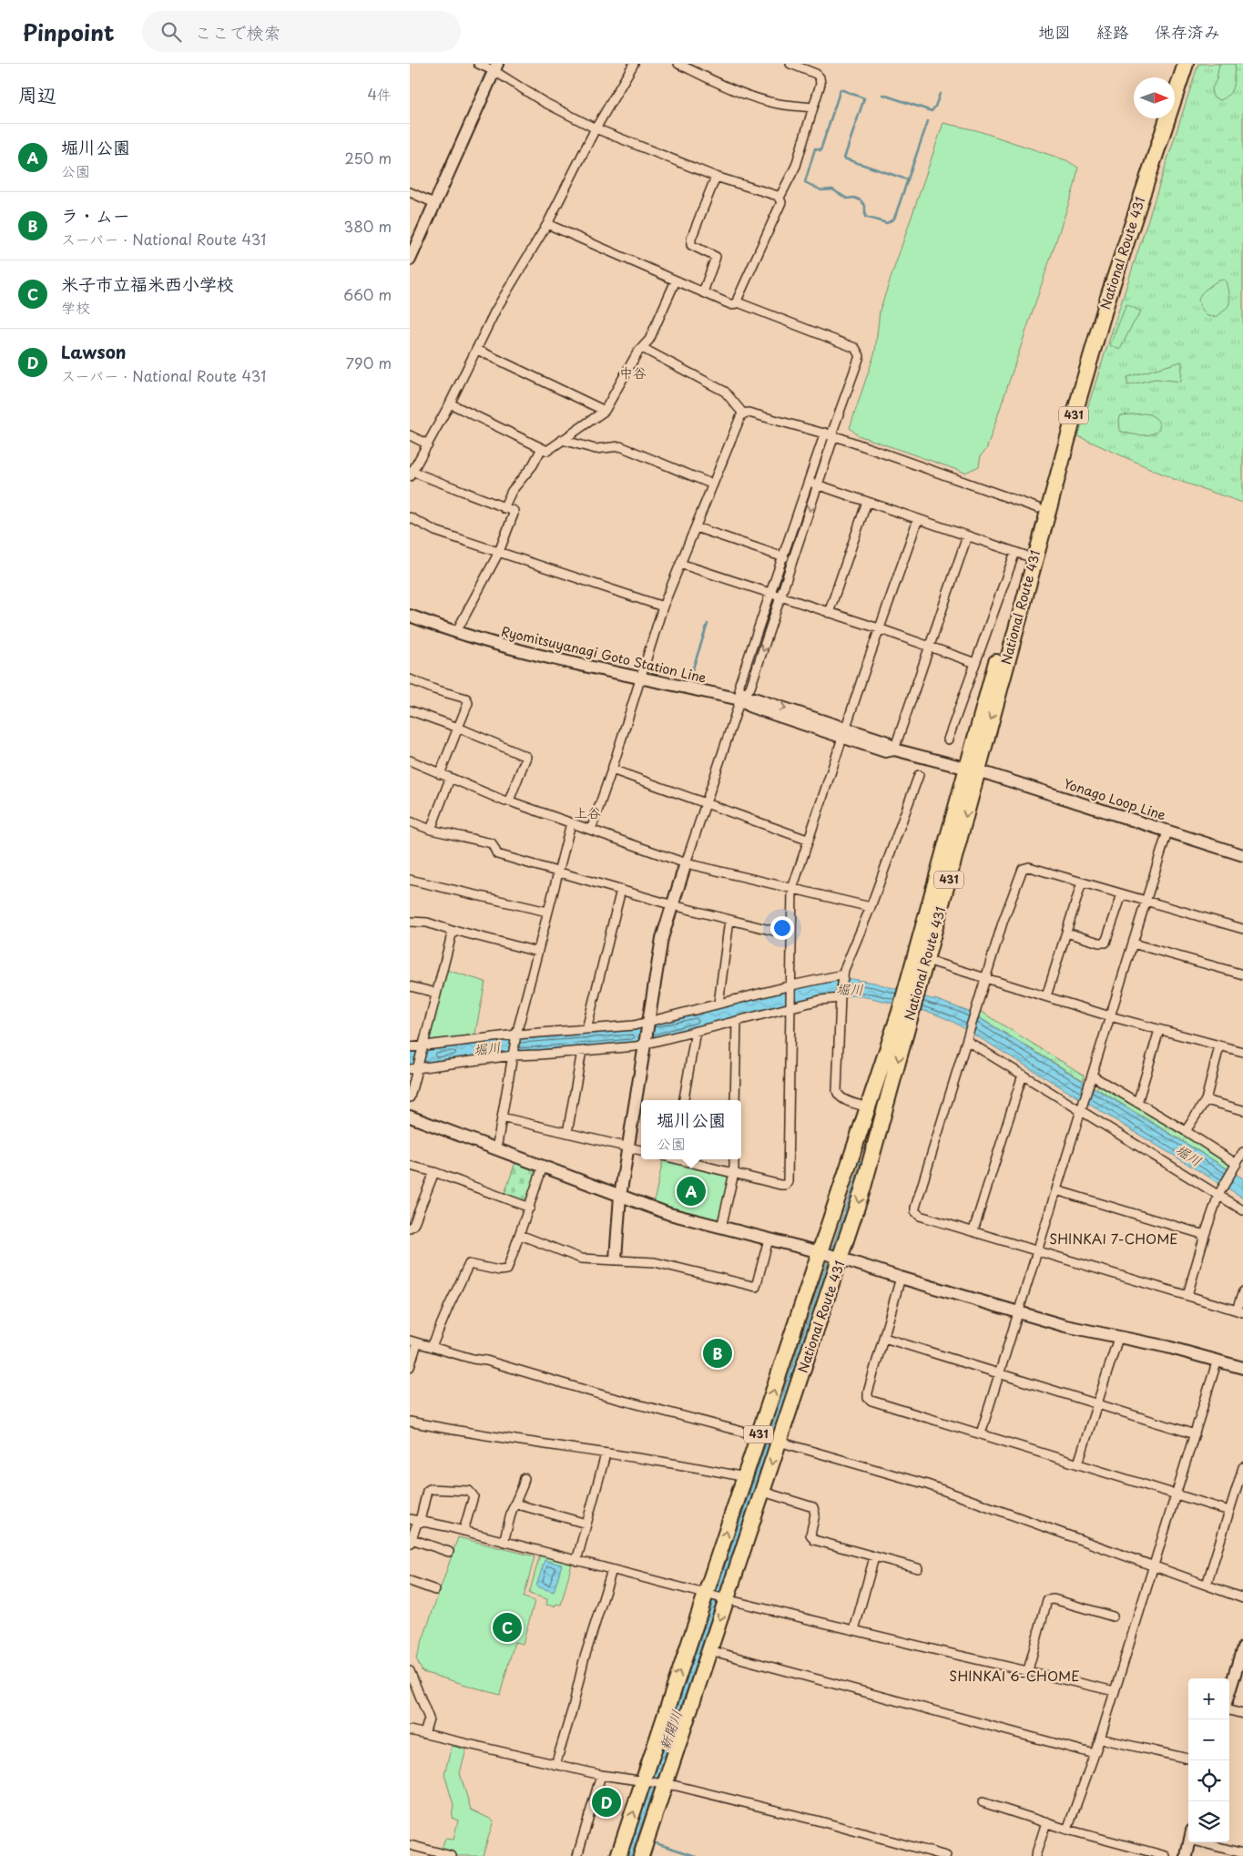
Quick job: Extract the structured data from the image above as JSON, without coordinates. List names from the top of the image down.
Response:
{
  "streets": {
    "highway": ["National Route 431", "431"],
    "street": ["Ryomitsuyanagi Goto Station Line", "Yonago Loop Line"]
  },
  "crossings": [
    ["National Route 431", "Ryomitsuyanagi Goto Station Line"],
    ["National Route 431", "Yonago Loop Line"],
    ["Ryomitsuyanagi Goto Station Line", "Yonago Loop Line"]
  ],
  "districts": [
    "中谷",
    "上谷",
    "SHINKAI 7-CHOME",
    "SHINKAI 6-CHOME"
  ],
  "water": ["堀川", "新開川"],
  "north": "right",
  "page": {
    "header": "Pinpoint",
    "search": "ここで検索",
    "nav": ["地図", "経路", "保存済み"],
    "heading": ["周辺", "4件"],
    "list": [
      {
        "mark": "A",
        "name": "堀川公園",
        "note": "公園",
        "value": "250 m"
      },
      {
        "mark": "B",
        "name": "ラ・ムー",
        "note": "スーパー · National Route 431",
        "value": "380 m"
      },
      {
        "mark": "C",
        "name": "米子市立福米西小学校",
        "note": "学校",
        "value": "660 m"
      },
      {
        "mark": "D",
        "name": "Lawson",
        "note": "スーパー · National Route 431",
        "value": "790 m"
      }
    ],
    "popup": ["堀川公園", "公園"],
    "pins": [
      "A",
      "B",
      "C",
      "D"
    ],
    "map_buttons": ["+", "−"]
  }
}
